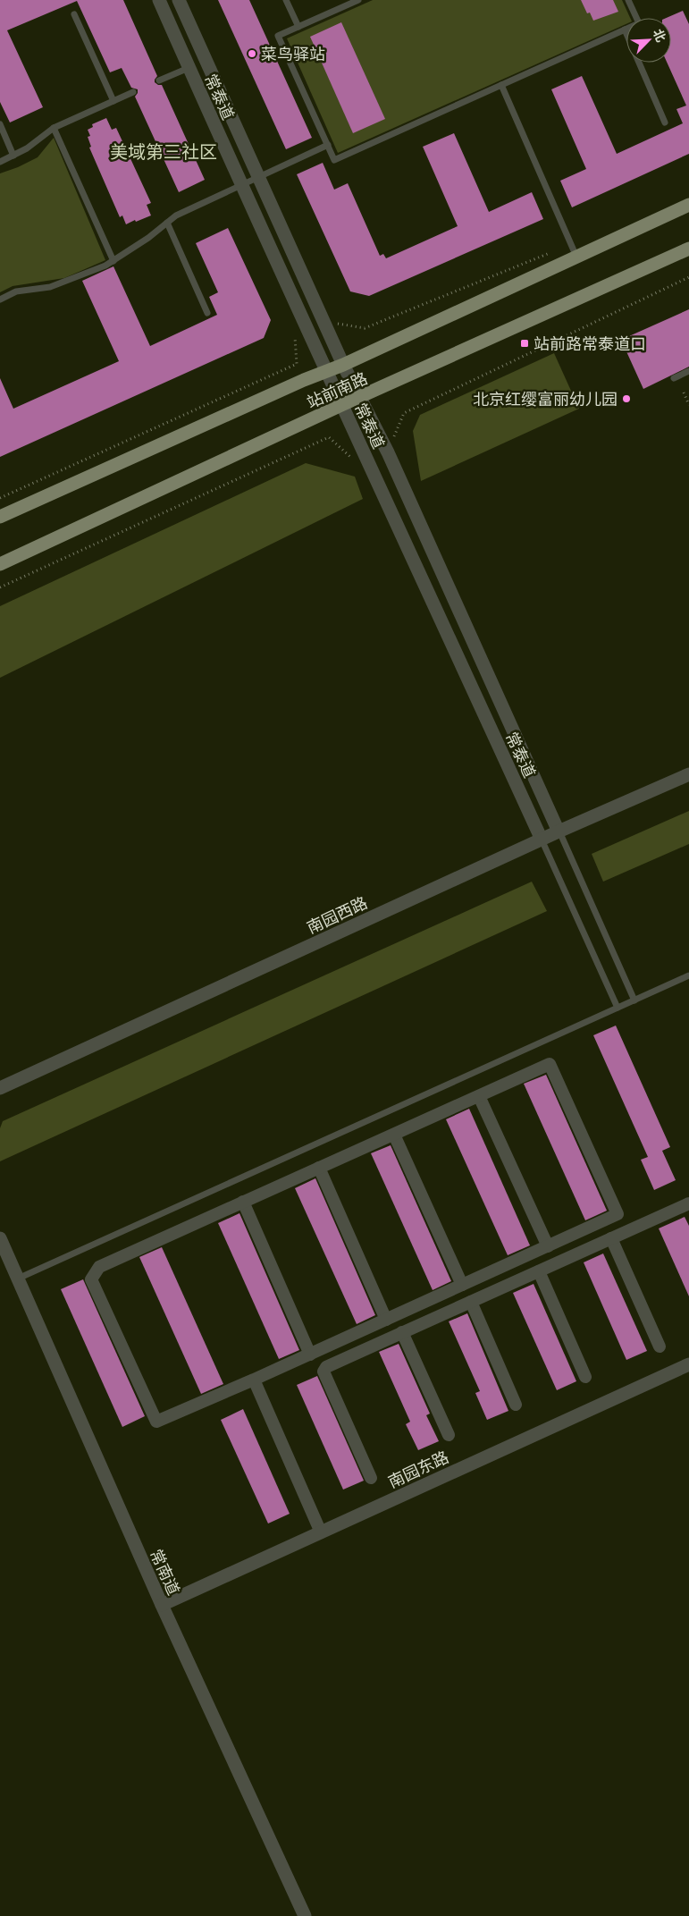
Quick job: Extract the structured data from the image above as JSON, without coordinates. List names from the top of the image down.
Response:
{
  "streets": {
    "main road": ["站前南路"],
    "street": [
      "常泰道",
      "南园西路",
      "南园东路",
      "常南道"
    ]
  },
  "crossings": [
    ["常泰道", "站前南路"],
    ["常泰道", "南园西路"],
    ["南园东路", "常南道"]
  ],
  "districts": ["美域第三社区"],
  "places": {
    "other": ["菜鸟驿站", "北京红缨富丽幼儿园"],
    "transit": ["站前路常泰道口"]
  },
  "north": "top right"
}
